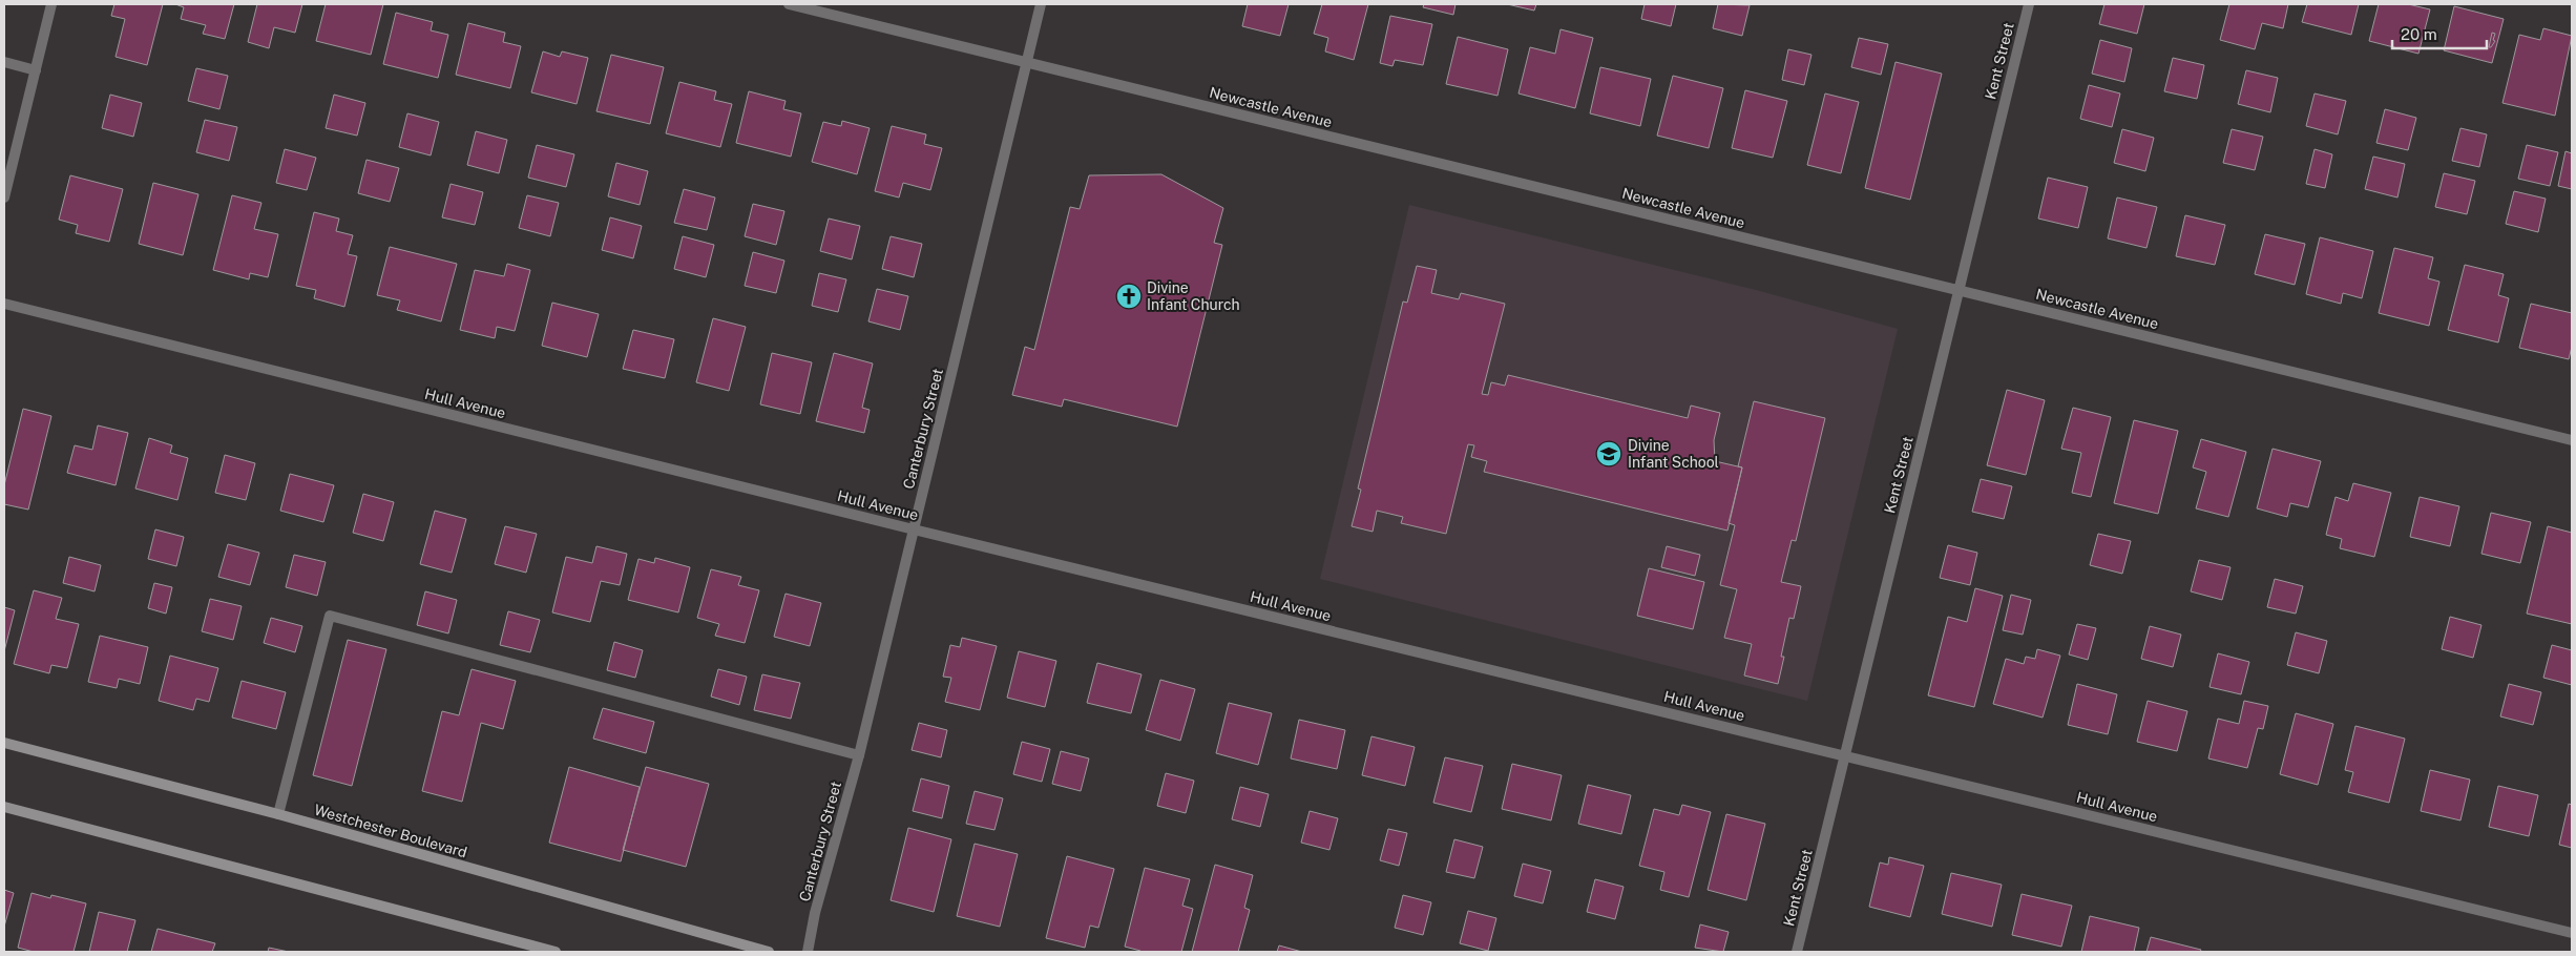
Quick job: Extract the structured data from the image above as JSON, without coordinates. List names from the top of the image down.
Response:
{
  "streets": {
    "street": [
      "Kent Street",
      "Newcastle Avenue",
      "Hull Avenue",
      "Canterbury Street",
      "Westchester Boulevard"
    ]
  },
  "crossings": [
    ["Kent Street", "Newcastle Avenue"],
    ["Kent Street", "Hull Avenue"],
    ["Newcastle Avenue", "Canterbury Street"],
    ["Hull Avenue", "Canterbury Street"]
  ],
  "places": {
    "church": ["Divine Infant Church"],
    "school or university": ["Divine Infant School"]
  },
  "scale_bar": "20 m"
}
